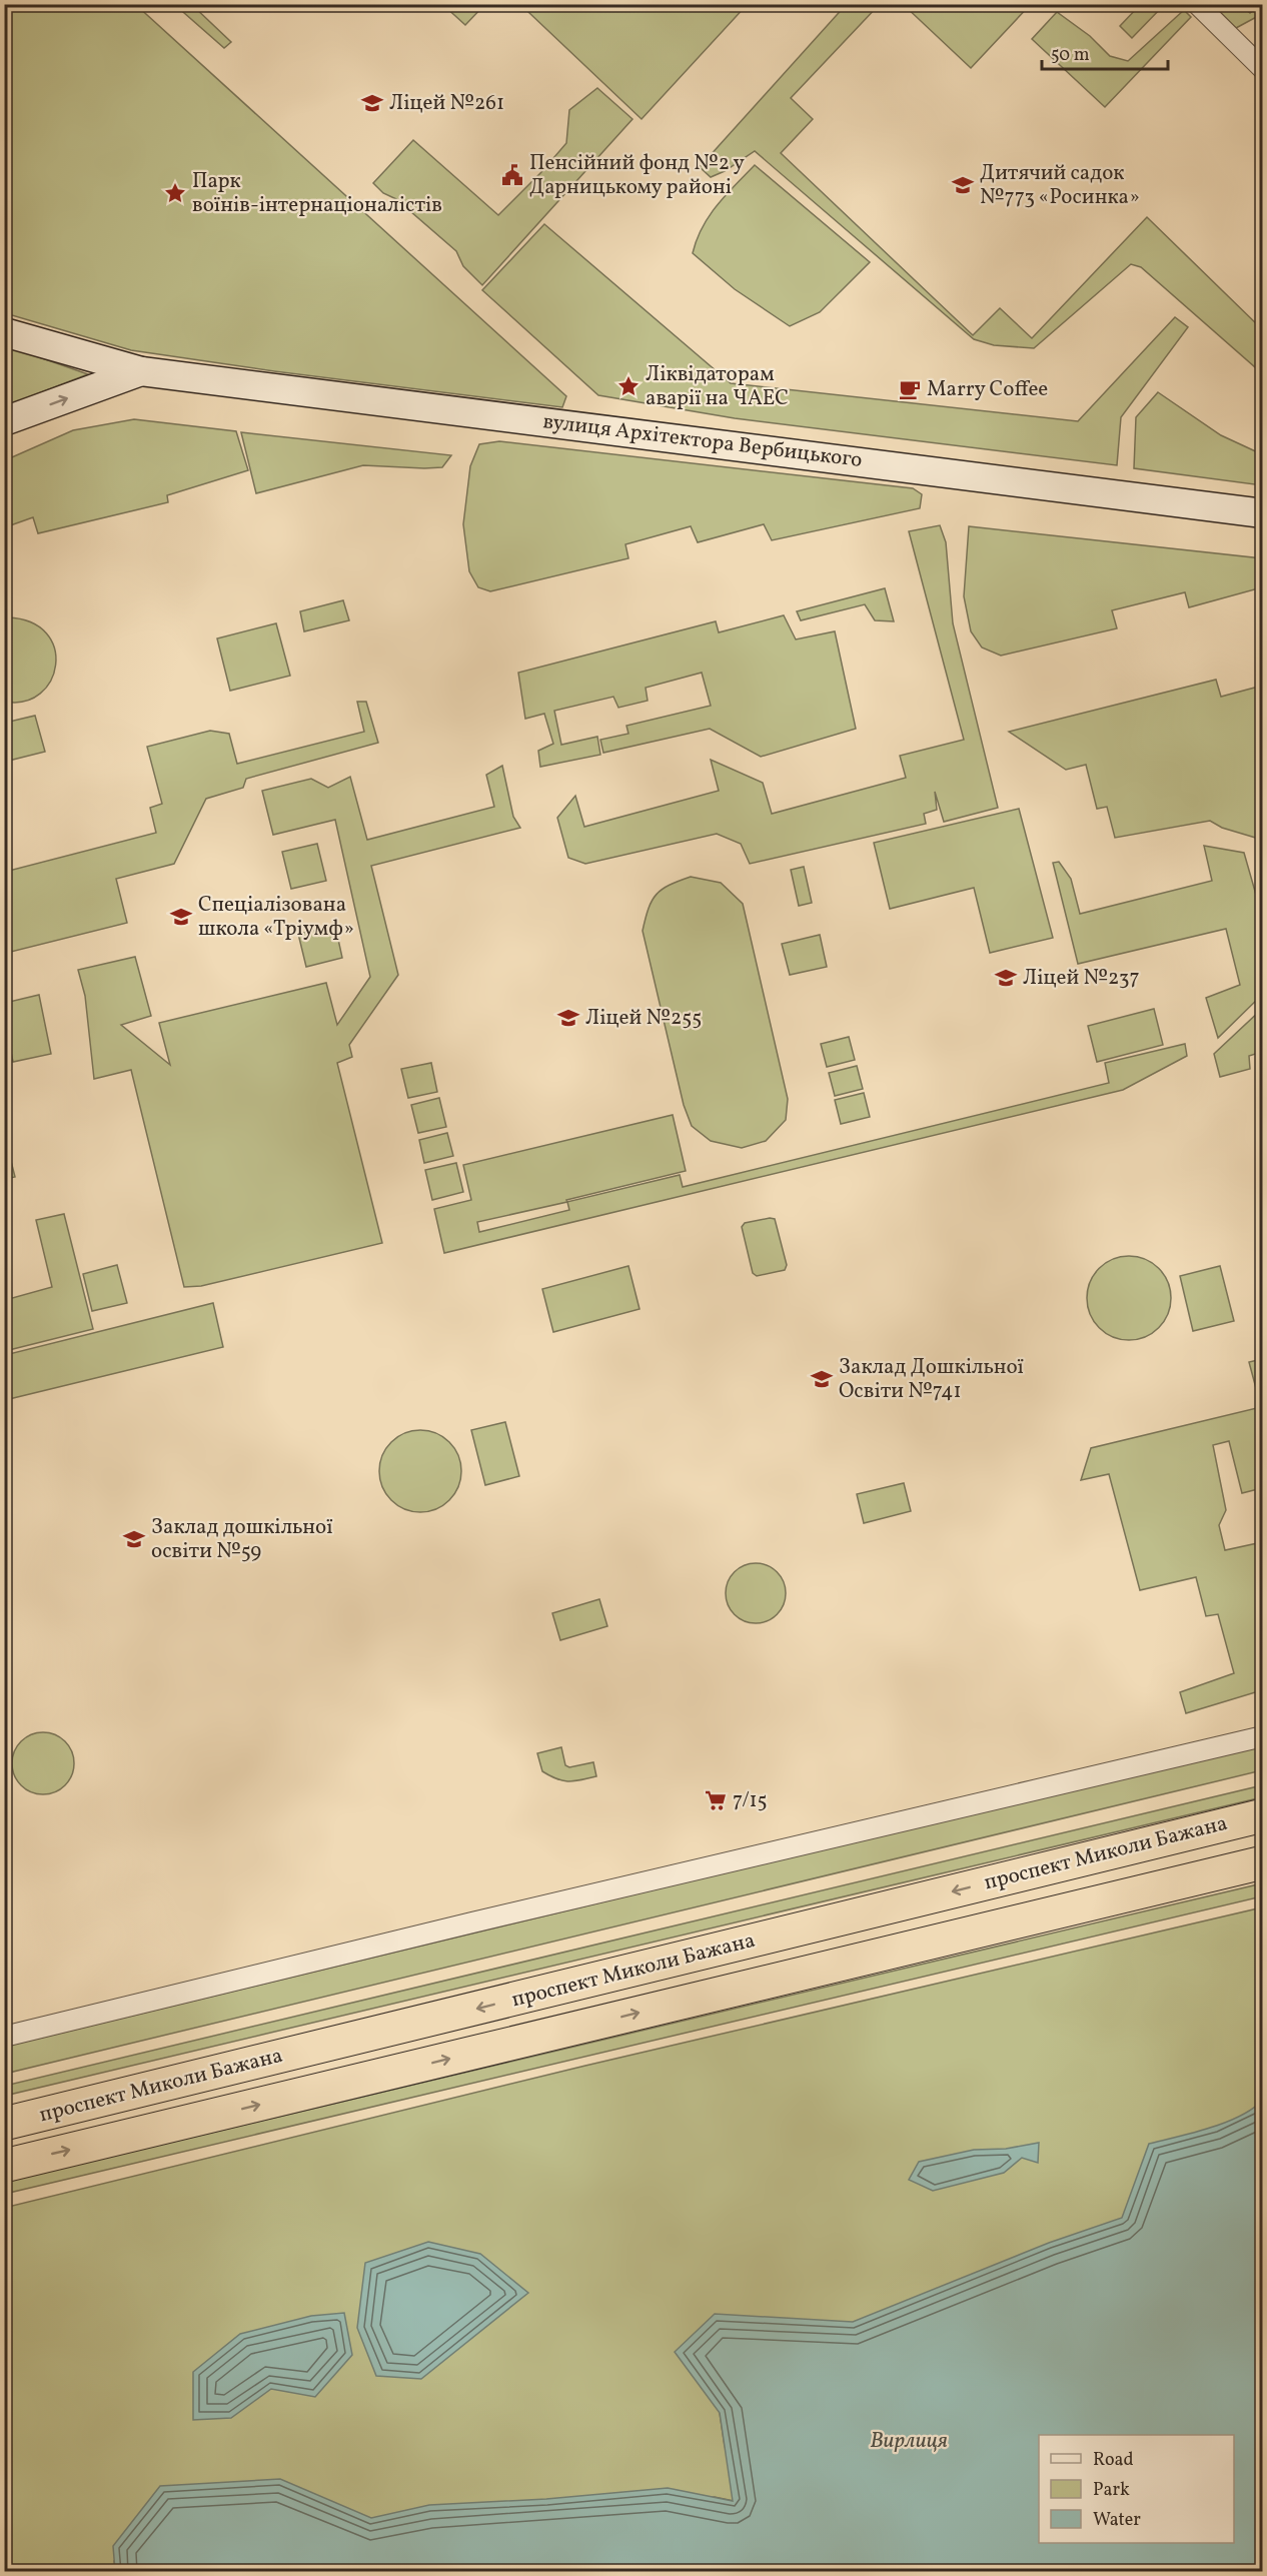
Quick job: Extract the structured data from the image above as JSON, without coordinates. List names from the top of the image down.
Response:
{
  "streets": {
    "highway": ["проспект Миколи Бажана"],
    "street": ["вулиця Архітектора Вербицького"]
  },
  "water": ["Вирлиця"],
  "places": {
    "school or university": [
      "Ліцей №261",
      "Дитячий садок №773 «Росинка»",
      "Спеціалізована школа «Тріумф»",
      "Ліцей №237",
      "Ліцей №255",
      "Заклад Дошкільної Освіти №741",
      "Заклад дошкільної освіти №59"
    ],
    "public building": ["Пенсійний фонд №2 у Дарницькому районі"],
    "place": ["Парк воїнів-інтернаціоналістів", "Ліквідаторам аварії на ЧАЕС"],
    "cafe": ["Marry Coffee"],
    "supermarket": ["7/15"]
  },
  "legend": ["Road", "Park", "Water"],
  "scale_bar": "50 m"
}
